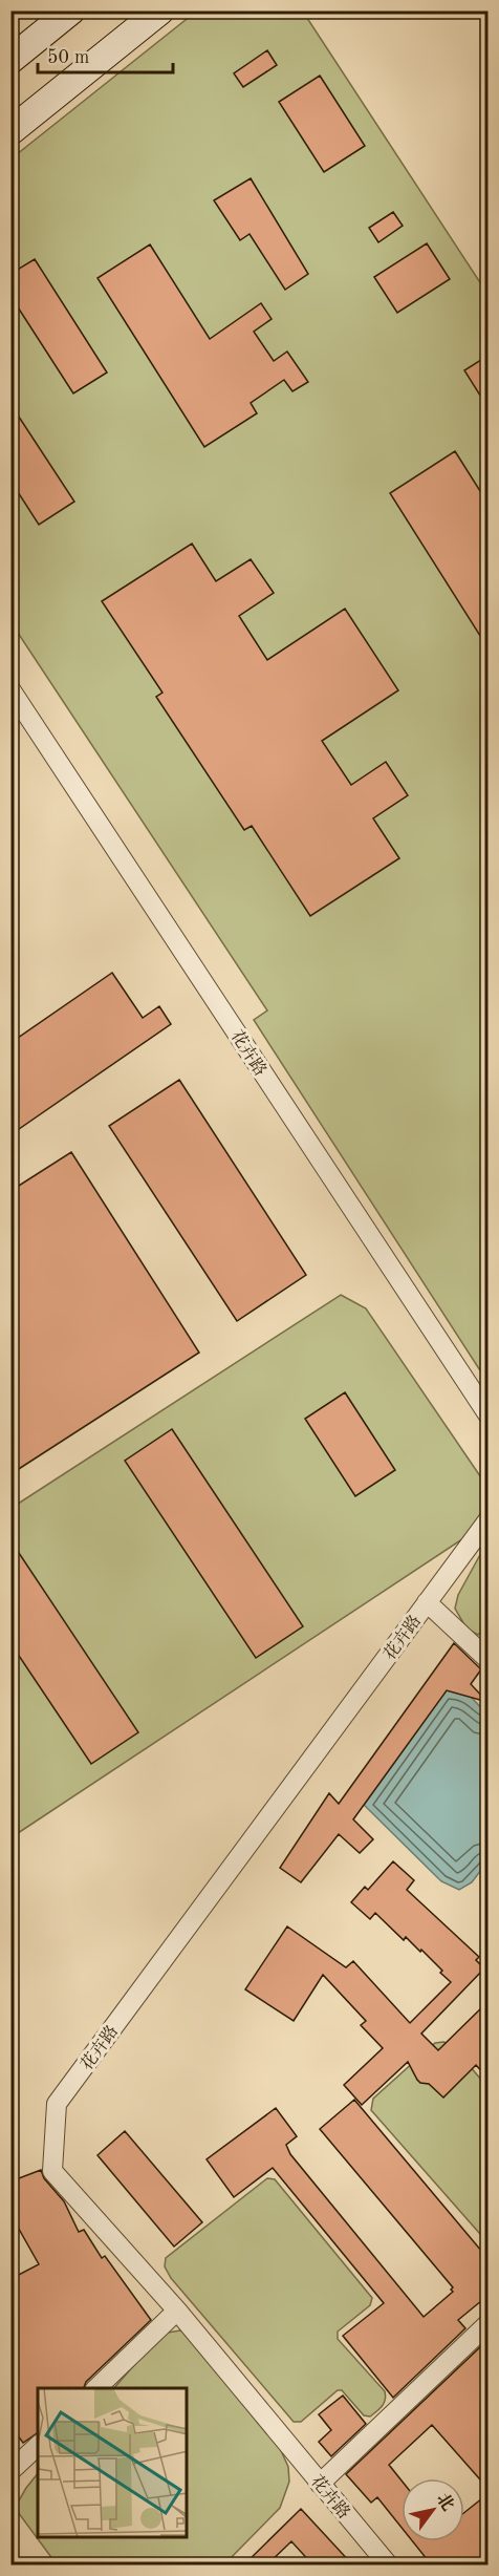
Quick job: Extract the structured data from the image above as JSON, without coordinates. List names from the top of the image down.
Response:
{
  "streets": {
    "street": ["花卉路"]
  },
  "scale_bar": "50 m",
  "north": "top right"
}
